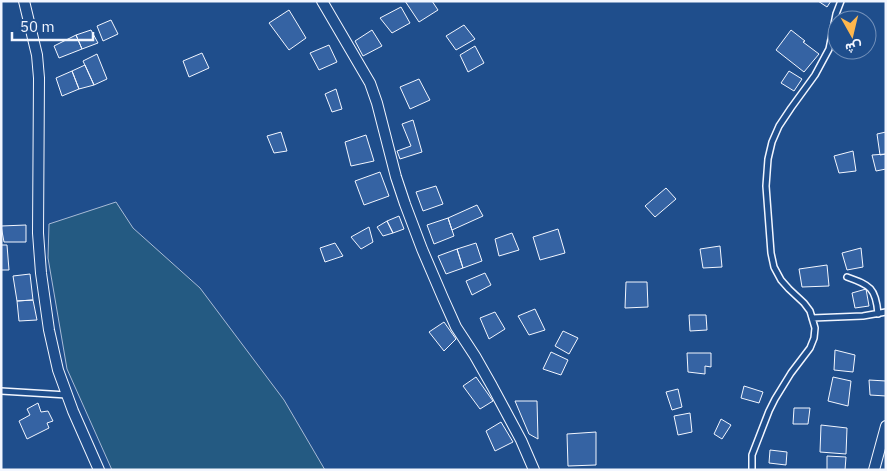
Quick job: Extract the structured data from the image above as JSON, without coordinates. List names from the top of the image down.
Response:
{
  "scale_bar": "50 m",
  "north": "bottom"
}
